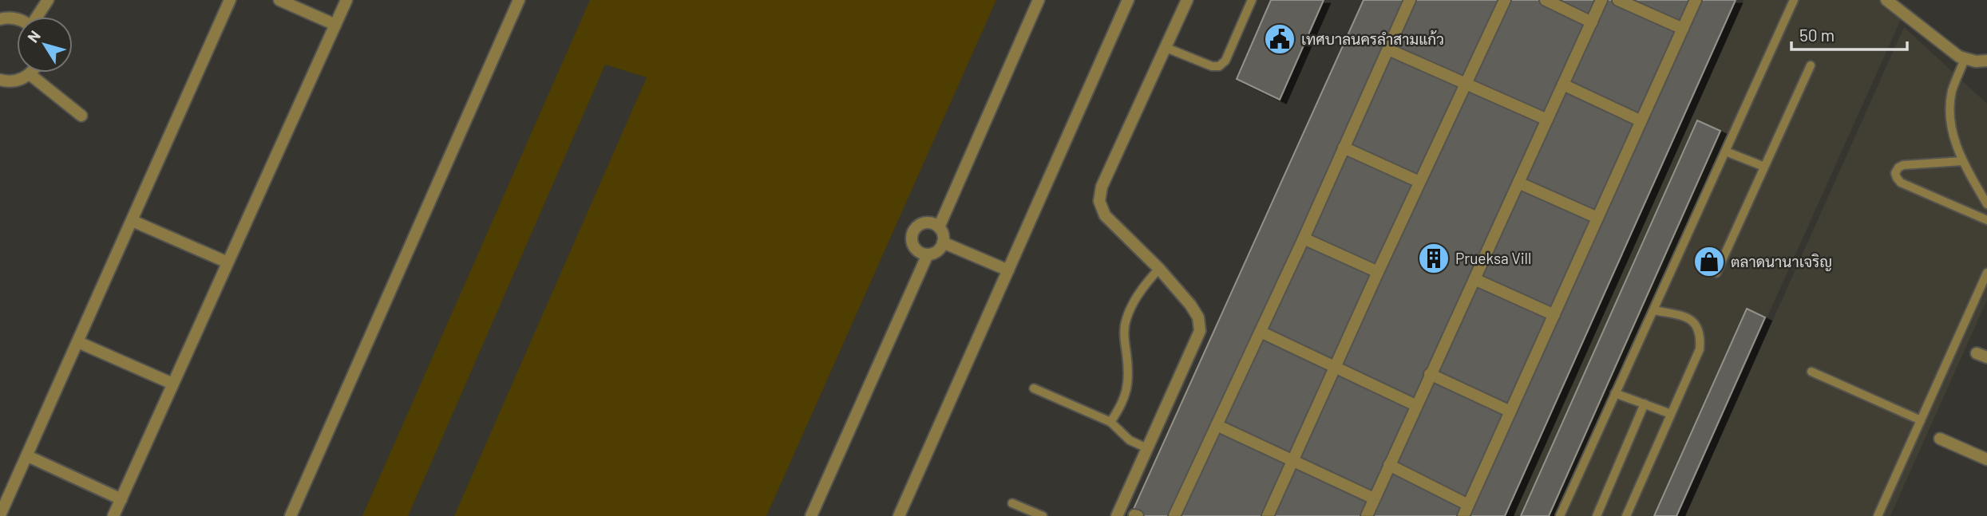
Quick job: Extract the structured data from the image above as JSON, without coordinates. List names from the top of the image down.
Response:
{
  "places": {
    "public building": ["เทศบาลนครลำสามแก้ว"],
    "building": ["Prueksa Vill"],
    "shop": ["ตลาดนานาเจริญ"]
  },
  "scale_bar": "50 m",
  "north": "top left"
}
